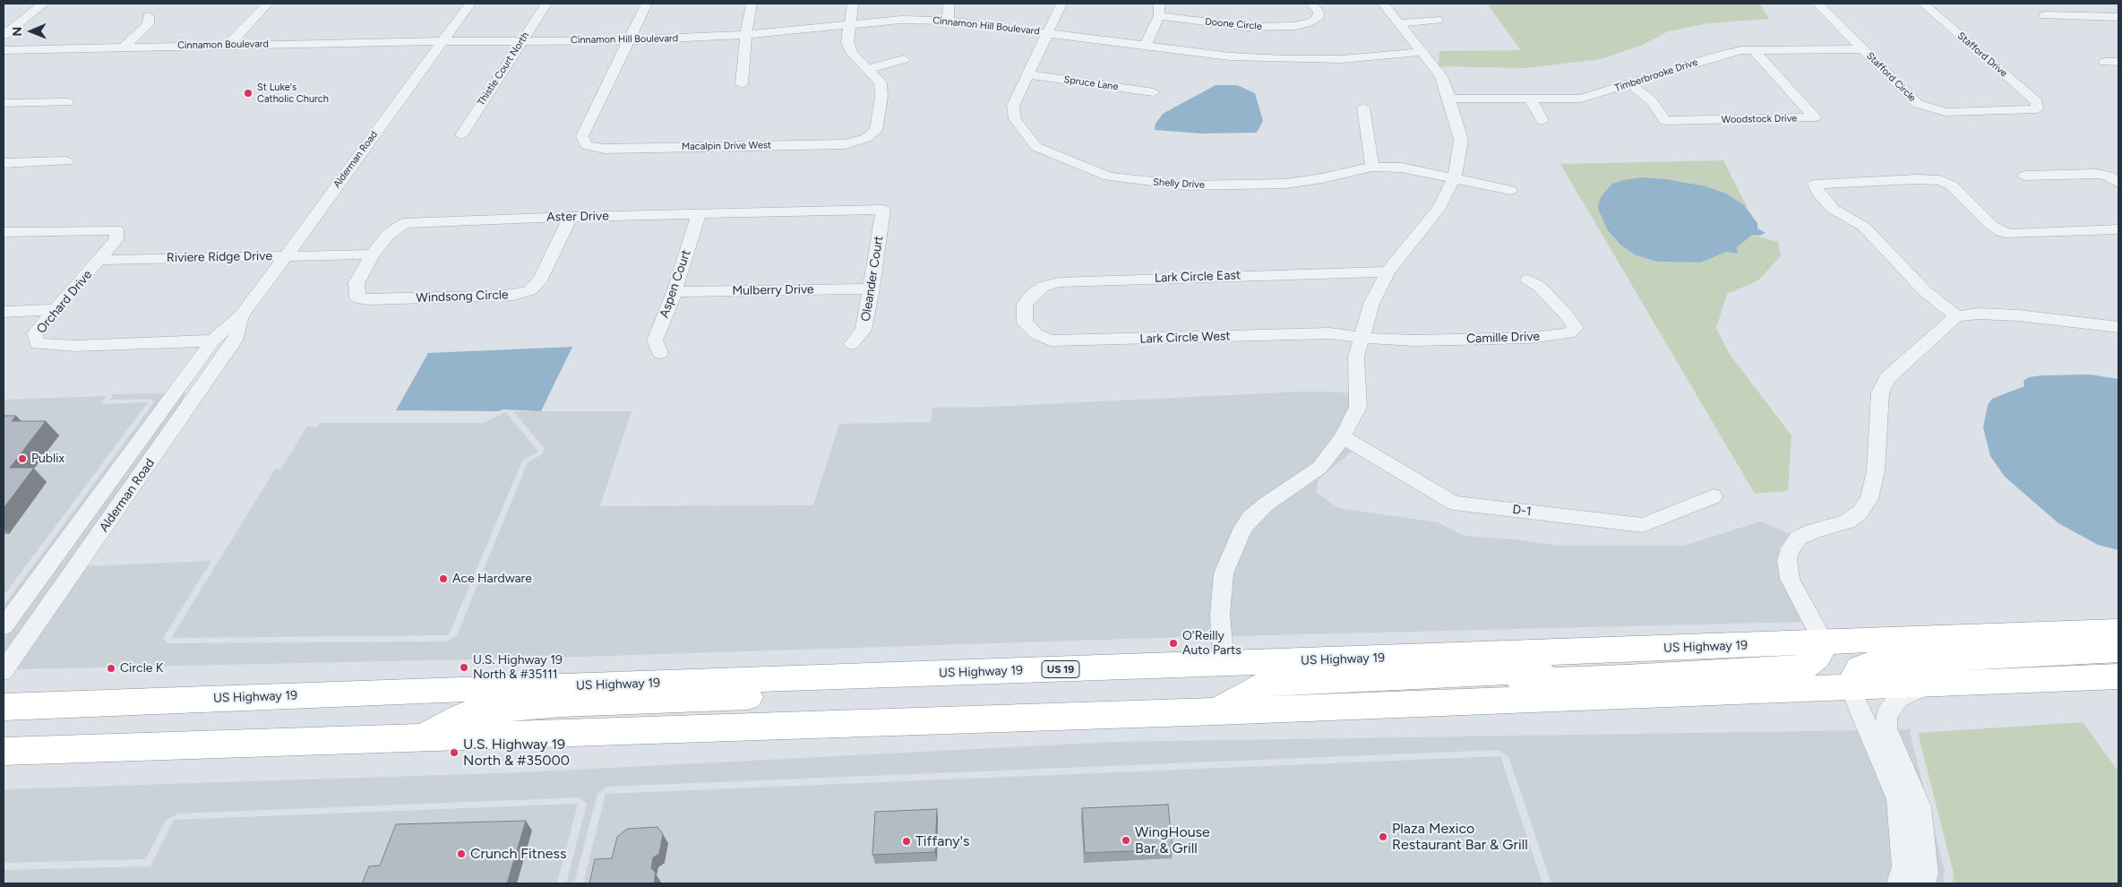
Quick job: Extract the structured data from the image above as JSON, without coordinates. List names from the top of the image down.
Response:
{
  "streets": {
    "highway": ["US Highway 19", "US 19"],
    "street": [
      "Doone Circle",
      "Cinnamon Hill Boulevard",
      "Cinnamon Boulevard",
      "Stafford Drive",
      "Thistle Court North",
      "Timberbrooke Drive",
      "Stafford Circle",
      "Spruce Lane",
      "Woodstock Drive",
      "Macalpin Drive West",
      "Alderman Road",
      "Shelly Drive",
      "Aster Drive",
      "Riviere Ridge Drive",
      "Lark Circle East",
      "Oleander Court",
      "Aspen Court",
      "Mulberry Drive",
      "Windsong Circle",
      "Orchard Drive",
      "Lark Circle West",
      "Camille Drive",
      "D-1"
    ]
  },
  "crossings": [
    ["Cinnamon Hill Boulevard", "Cinnamon Boulevard"],
    ["Cinnamon Hill Boulevard", "Thistle Court North"],
    ["Cinnamon Hill Boulevard", "Macalpin Drive West"],
    ["Cinnamon Hill Boulevard", "Alderman Road"],
    ["Cinnamon Hill Boulevard", "Shelly Drive"],
    ["Cinnamon Boulevard", "Alderman Road"],
    ["Stafford Drive", "Stafford Circle"],
    ["Timberbrooke Drive", "Stafford Circle"],
    ["Timberbrooke Drive", "Woodstock Drive"],
    ["Spruce Lane", "Shelly Drive"],
    ["Alderman Road", "Riviere Ridge Drive"],
    ["Alderman Road", "Orchard Drive"],
    ["Aster Drive", "Oleander Court"],
    ["Aster Drive", "Aspen Court"],
    ["Aster Drive", "Windsong Circle"],
    ["Riviere Ridge Drive", "Orchard Drive"],
    ["Lark Circle East", "Lark Circle West"],
    ["Oleander Court", "Mulberry Drive"],
    ["Aspen Court", "Mulberry Drive"],
    ["Lark Circle West", "Camille Drive"]
  ],
  "places": [
    "St Luke's Catholic Church",
    "Publix",
    "Ace Hardware",
    "O'Reilly Auto Parts",
    "U.S. Highway 19 North & #35111",
    "Circle K",
    "U.S. Highway 19 North & #35000",
    "Plaza Mexico Restaurant Bar & Grill",
    "WingHouse Bar & Grill",
    "Tiffany's",
    "Crunch Fitness"
  ],
  "north": "left"
}
